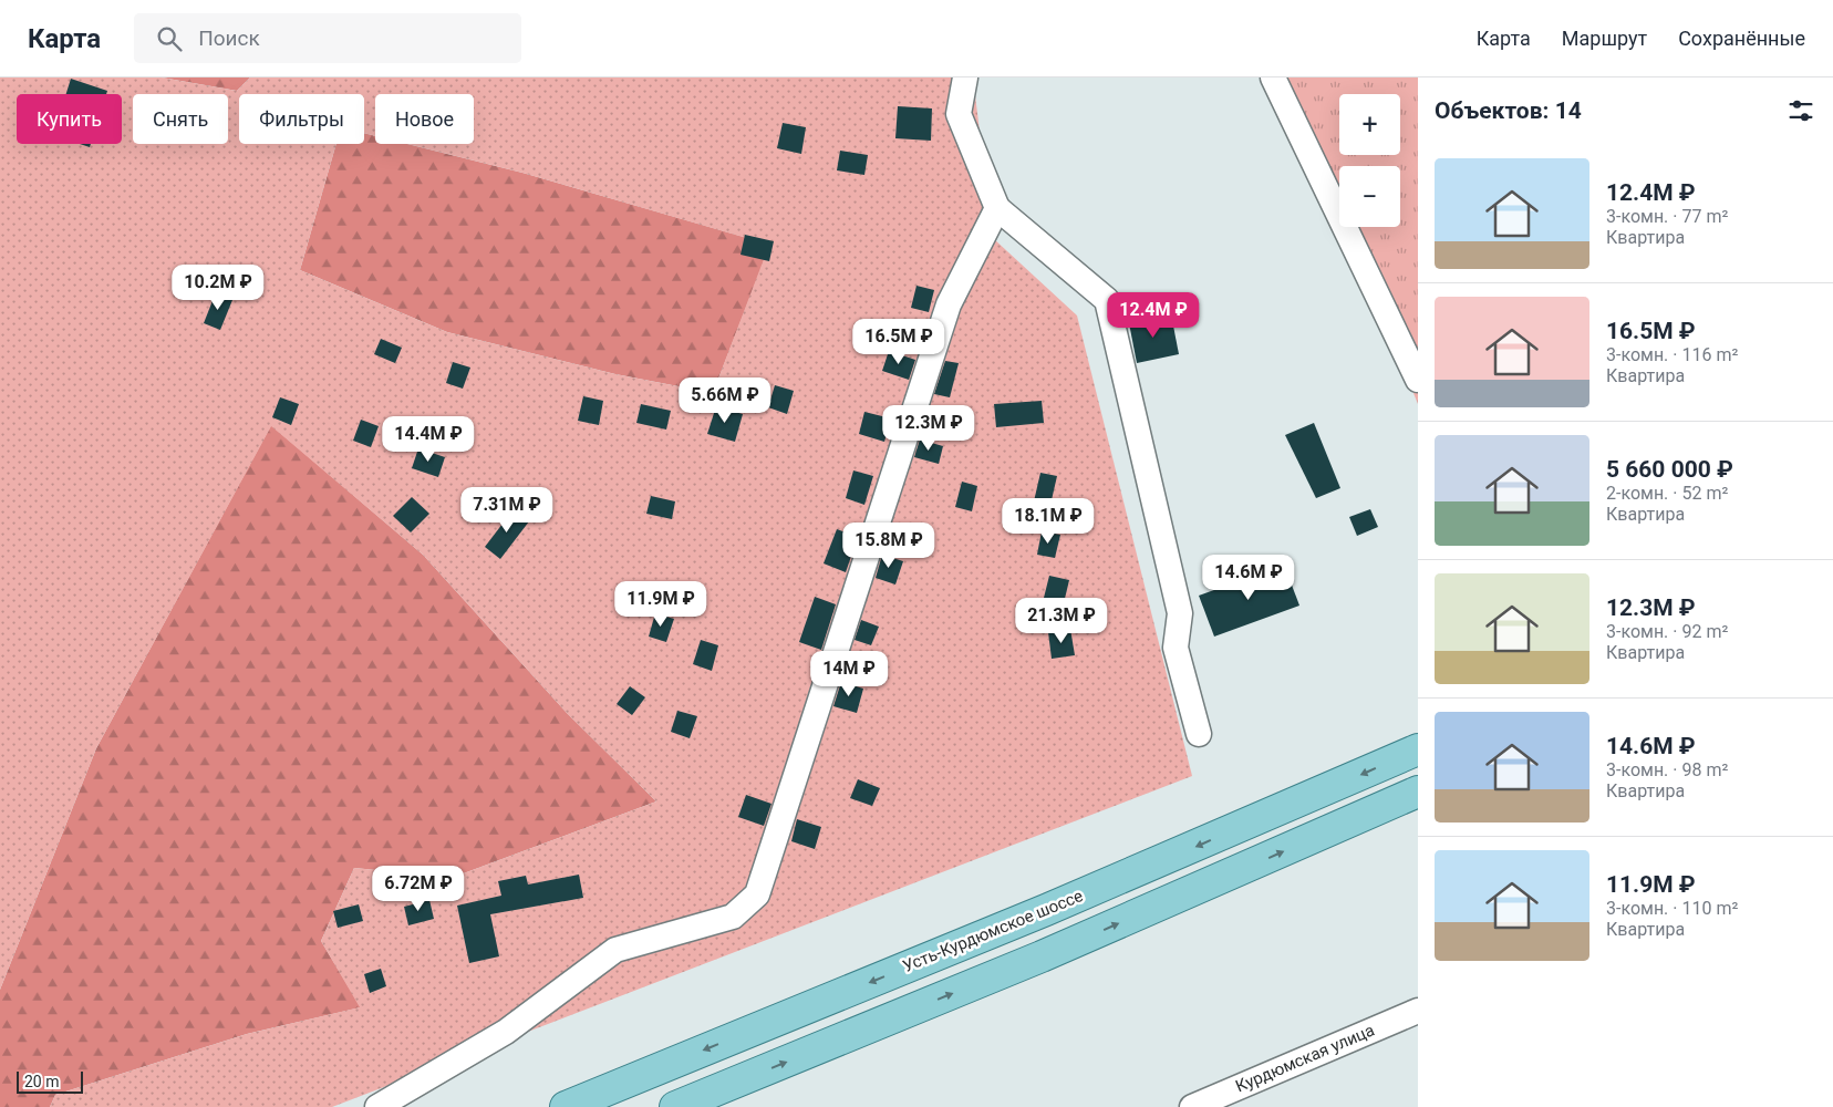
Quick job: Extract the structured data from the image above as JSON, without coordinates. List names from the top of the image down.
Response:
{
  "streets": {
    "main road": ["Усть-Курдюмское шоссе"],
    "street": ["Курдюмская улица"]
  },
  "scale_bar": "20 m",
  "page": {
    "header": "Карта",
    "search": "Поиск",
    "nav": ["Карта", "Маршрут", "Сохранённые"],
    "heading": "Объектов: 14",
    "map_buttons": ["+", "−"],
    "chip": [
      "Купить",
      "Снять",
      "Фильтры",
      "Новое"
    ],
    "list": [
      {
        "name": "12.4M ₽",
        "note": "3-комн. · 77 m² · Квартира"
      },
      {
        "name": "16.5M ₽",
        "note": "3-комн. · 116 m² · Квартира"
      },
      {
        "name": "5 660 000 ₽",
        "note": "2-комн. · 52 m² · Квартира"
      },
      {
        "name": "12.3M ₽",
        "note": "3-комн. · 92 m² · Квартира"
      },
      {
        "name": "14.6M ₽",
        "note": "3-комн. · 98 m² · Квартира"
      },
      {
        "name": "11.9M ₽",
        "note": "3-комн. · 110 m² · Квартира"
      }
    ],
    "price": [
      "10.2M ₽",
      "12.4M ₽",
      "16.5M ₽",
      "5.66M ₽",
      "12.3M ₽",
      "14.4M ₽",
      "7.31M ₽",
      "18.1M ₽",
      "15.8M ₽",
      "14.6M ₽",
      "11.9M ₽",
      "21.3M ₽",
      "14M ₽",
      "6.72M ₽"
    ],
    "scale": "20 m"
  }
}
